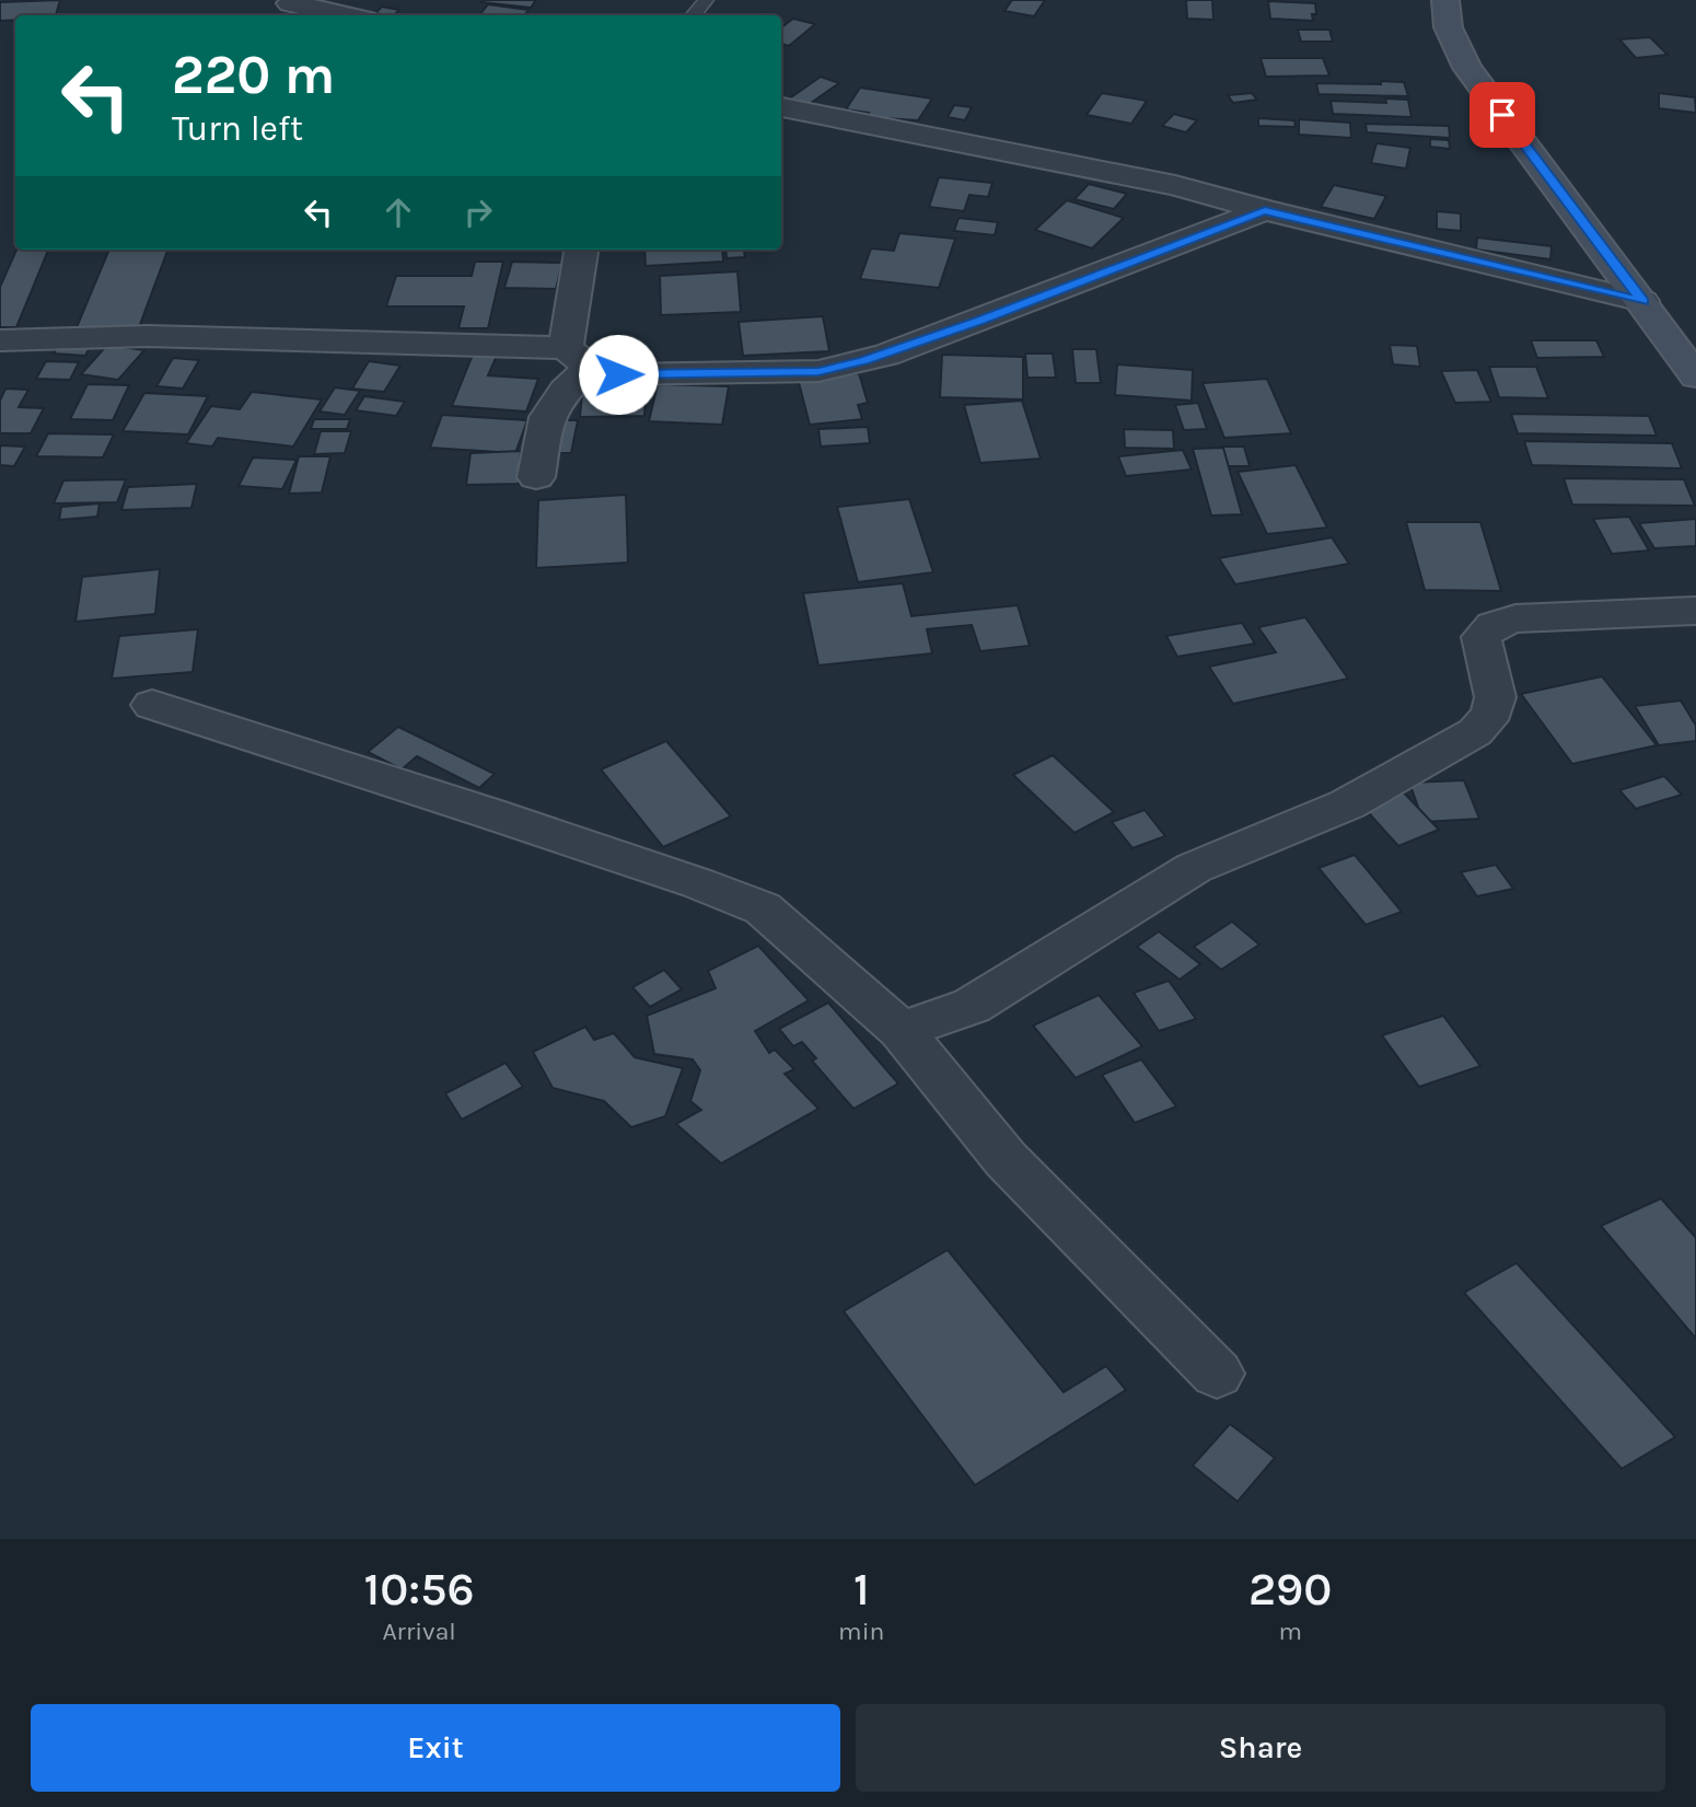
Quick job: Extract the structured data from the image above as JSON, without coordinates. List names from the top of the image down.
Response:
{
  "page": {
    "turn": ["220 m", "Turn left"],
    "eta": [
      "10:56",
      "Arrival",
      "1",
      "min",
      "290",
      "m"
    ],
    "buttons": ["Exit", "Share"]
  }
}
